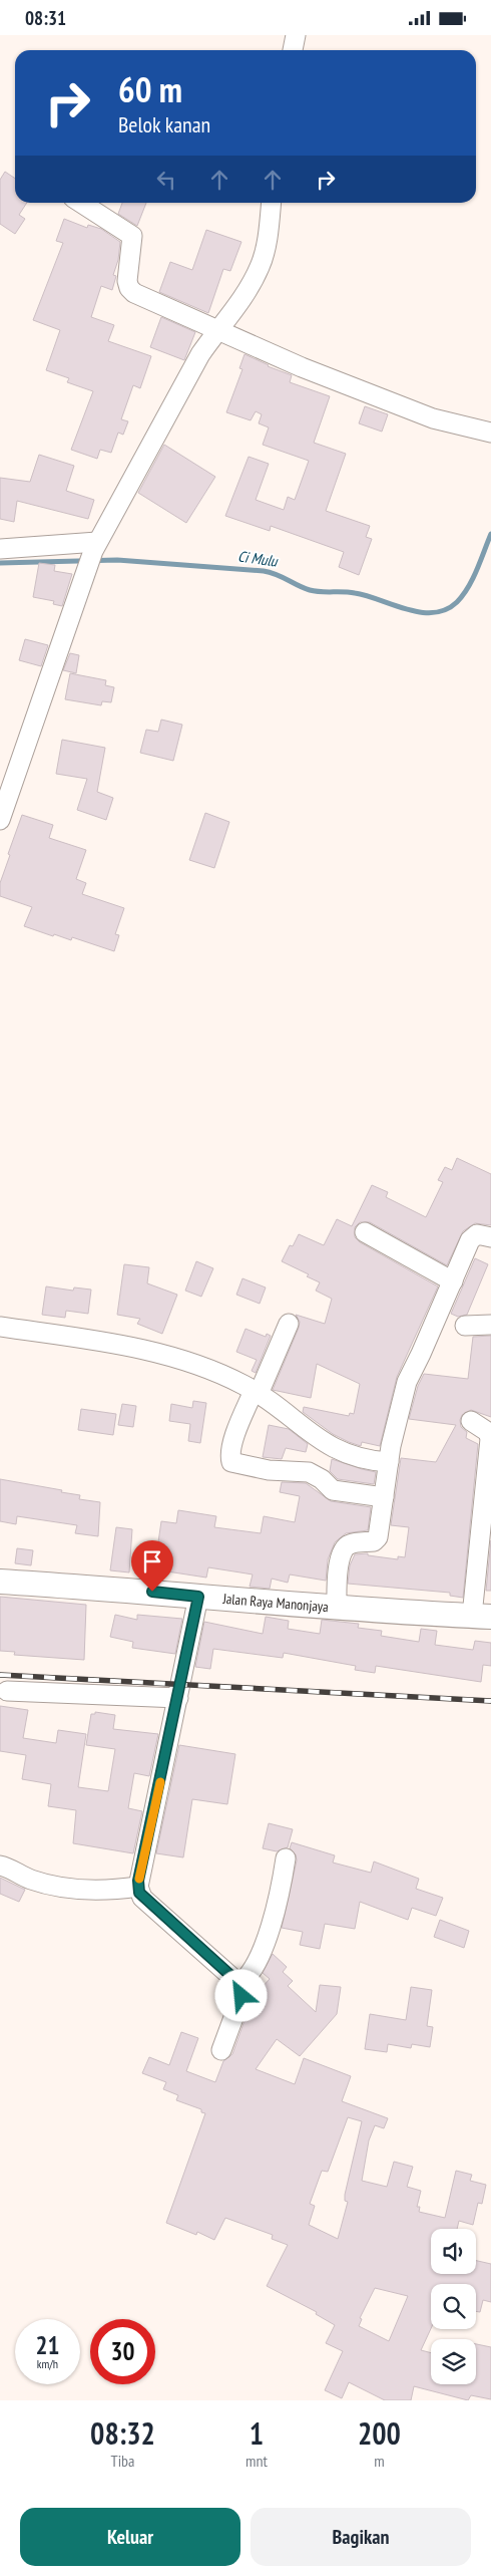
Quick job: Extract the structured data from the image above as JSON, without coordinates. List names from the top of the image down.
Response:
{
  "streets": {
    "main road": ["Jalan Raya Manonjaya"]
  },
  "water": ["Ci Mulu"],
  "page": {
    "status": "08:31",
    "turn": ["60 m", "Belok kanan"],
    "speed": "21 km/h",
    "limit": "30",
    "eta": [
      "08:32",
      "Tiba",
      "1",
      "mnt",
      "200",
      "m"
    ],
    "buttons": ["Keluar", "Bagikan"]
  }
}
